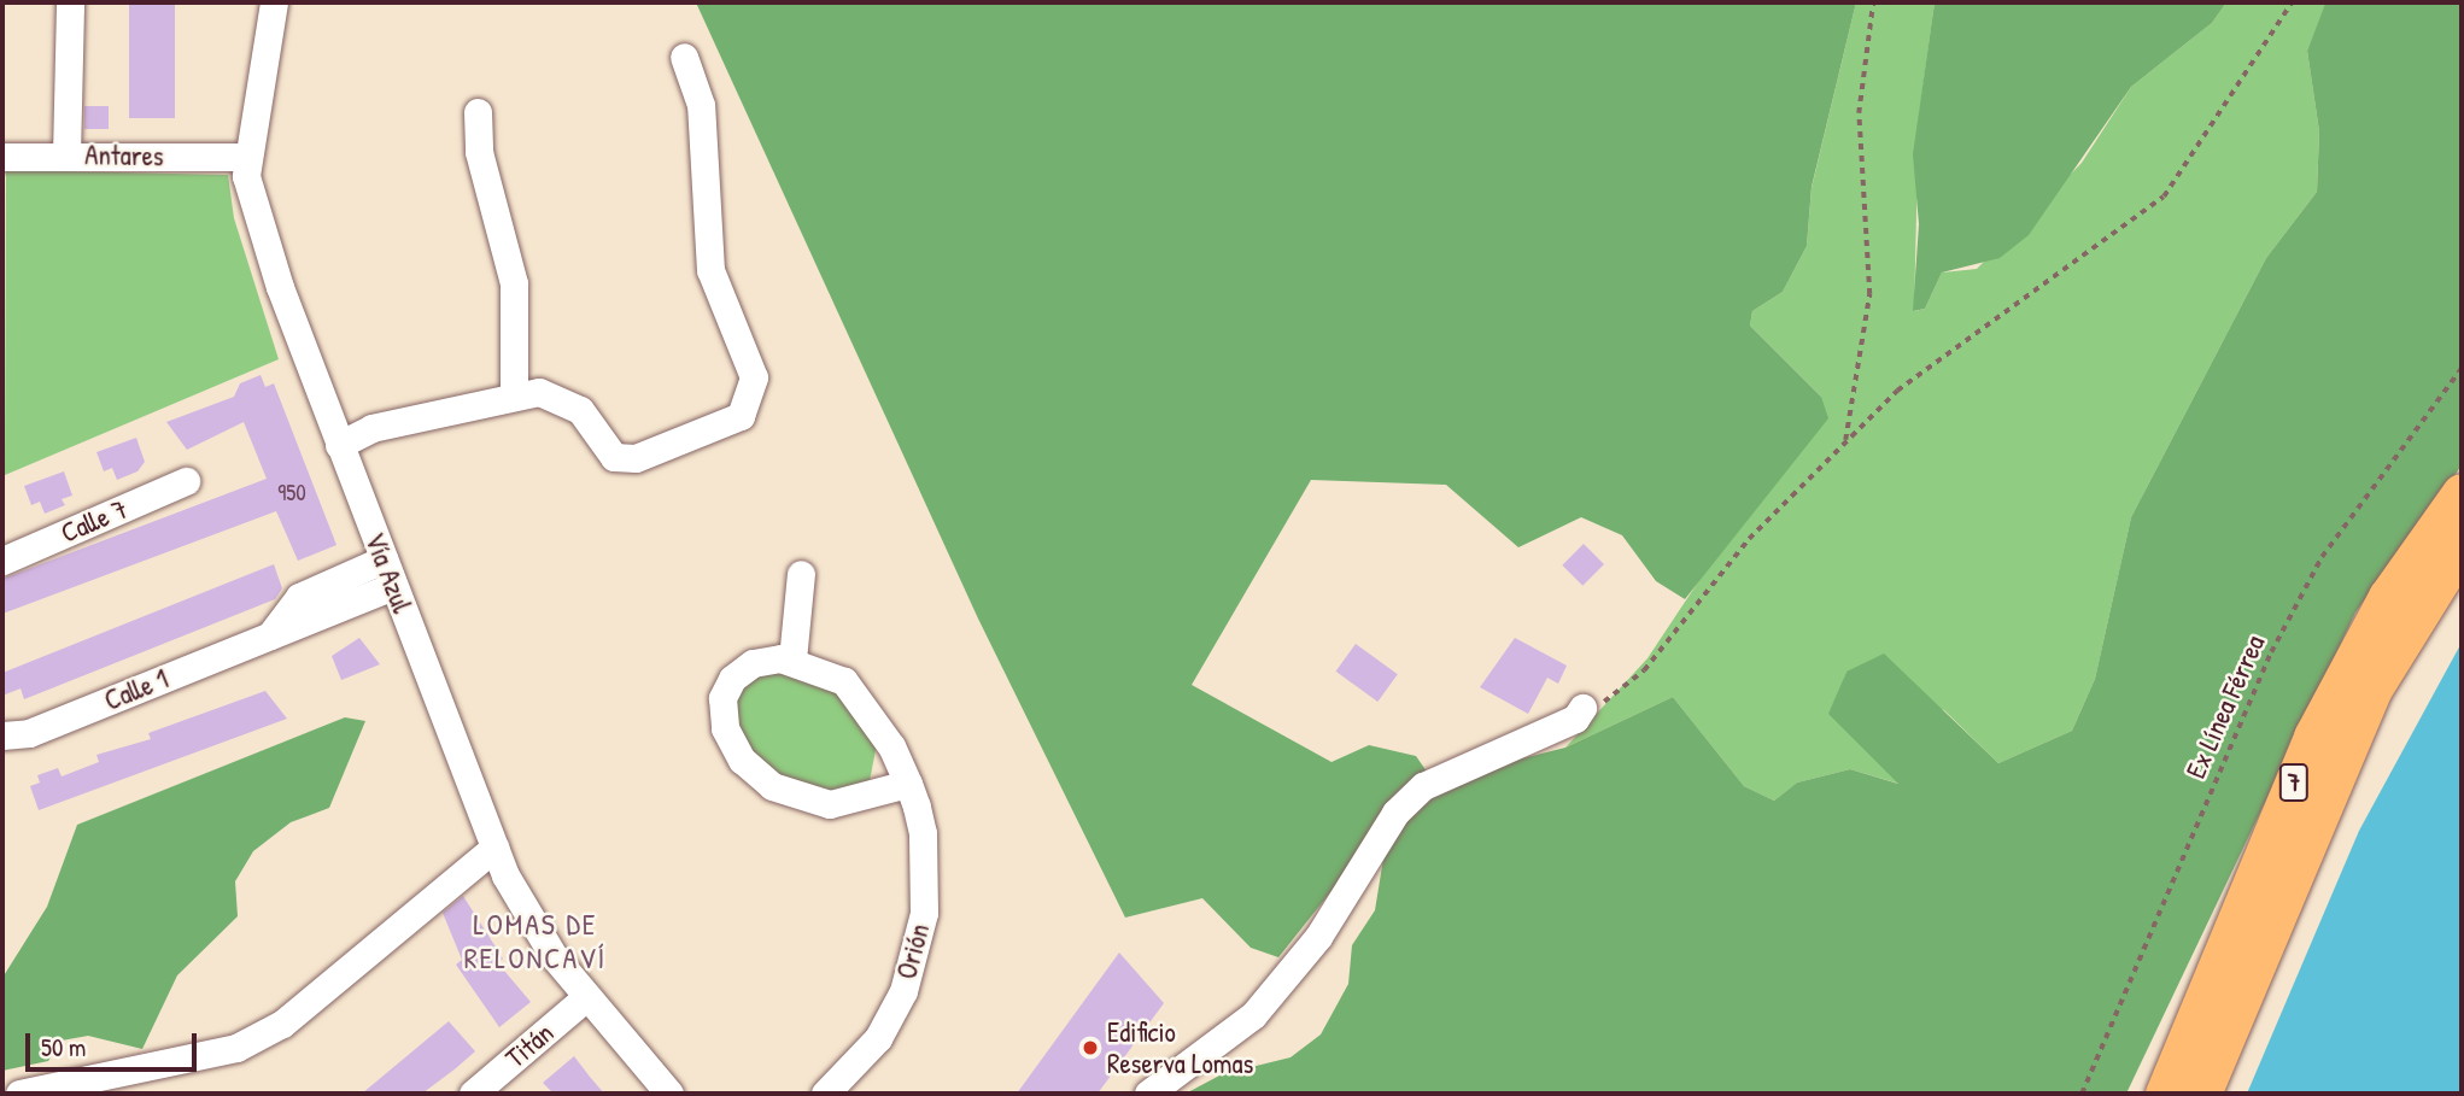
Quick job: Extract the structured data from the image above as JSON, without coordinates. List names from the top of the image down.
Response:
{
  "streets": {
    "highway": ["7"],
    "street": [
      "Antares",
      "Calle 7",
      "Vía Azul",
      "Calle 1",
      "Orión",
      "Titán"
    ],
    "path": ["Ex Línea Férrea"]
  },
  "crossings": [
    ["Antares", "Vía Azul"],
    ["Vía Azul", "Calle 1"],
    ["Vía Azul", "Titán"]
  ],
  "districts": ["LOMAS DE RELONCAVÍ"],
  "places": ["Edificio Reserva Lomas"],
  "house_numbers": ["950"],
  "scale_bar": "50 m"
}
